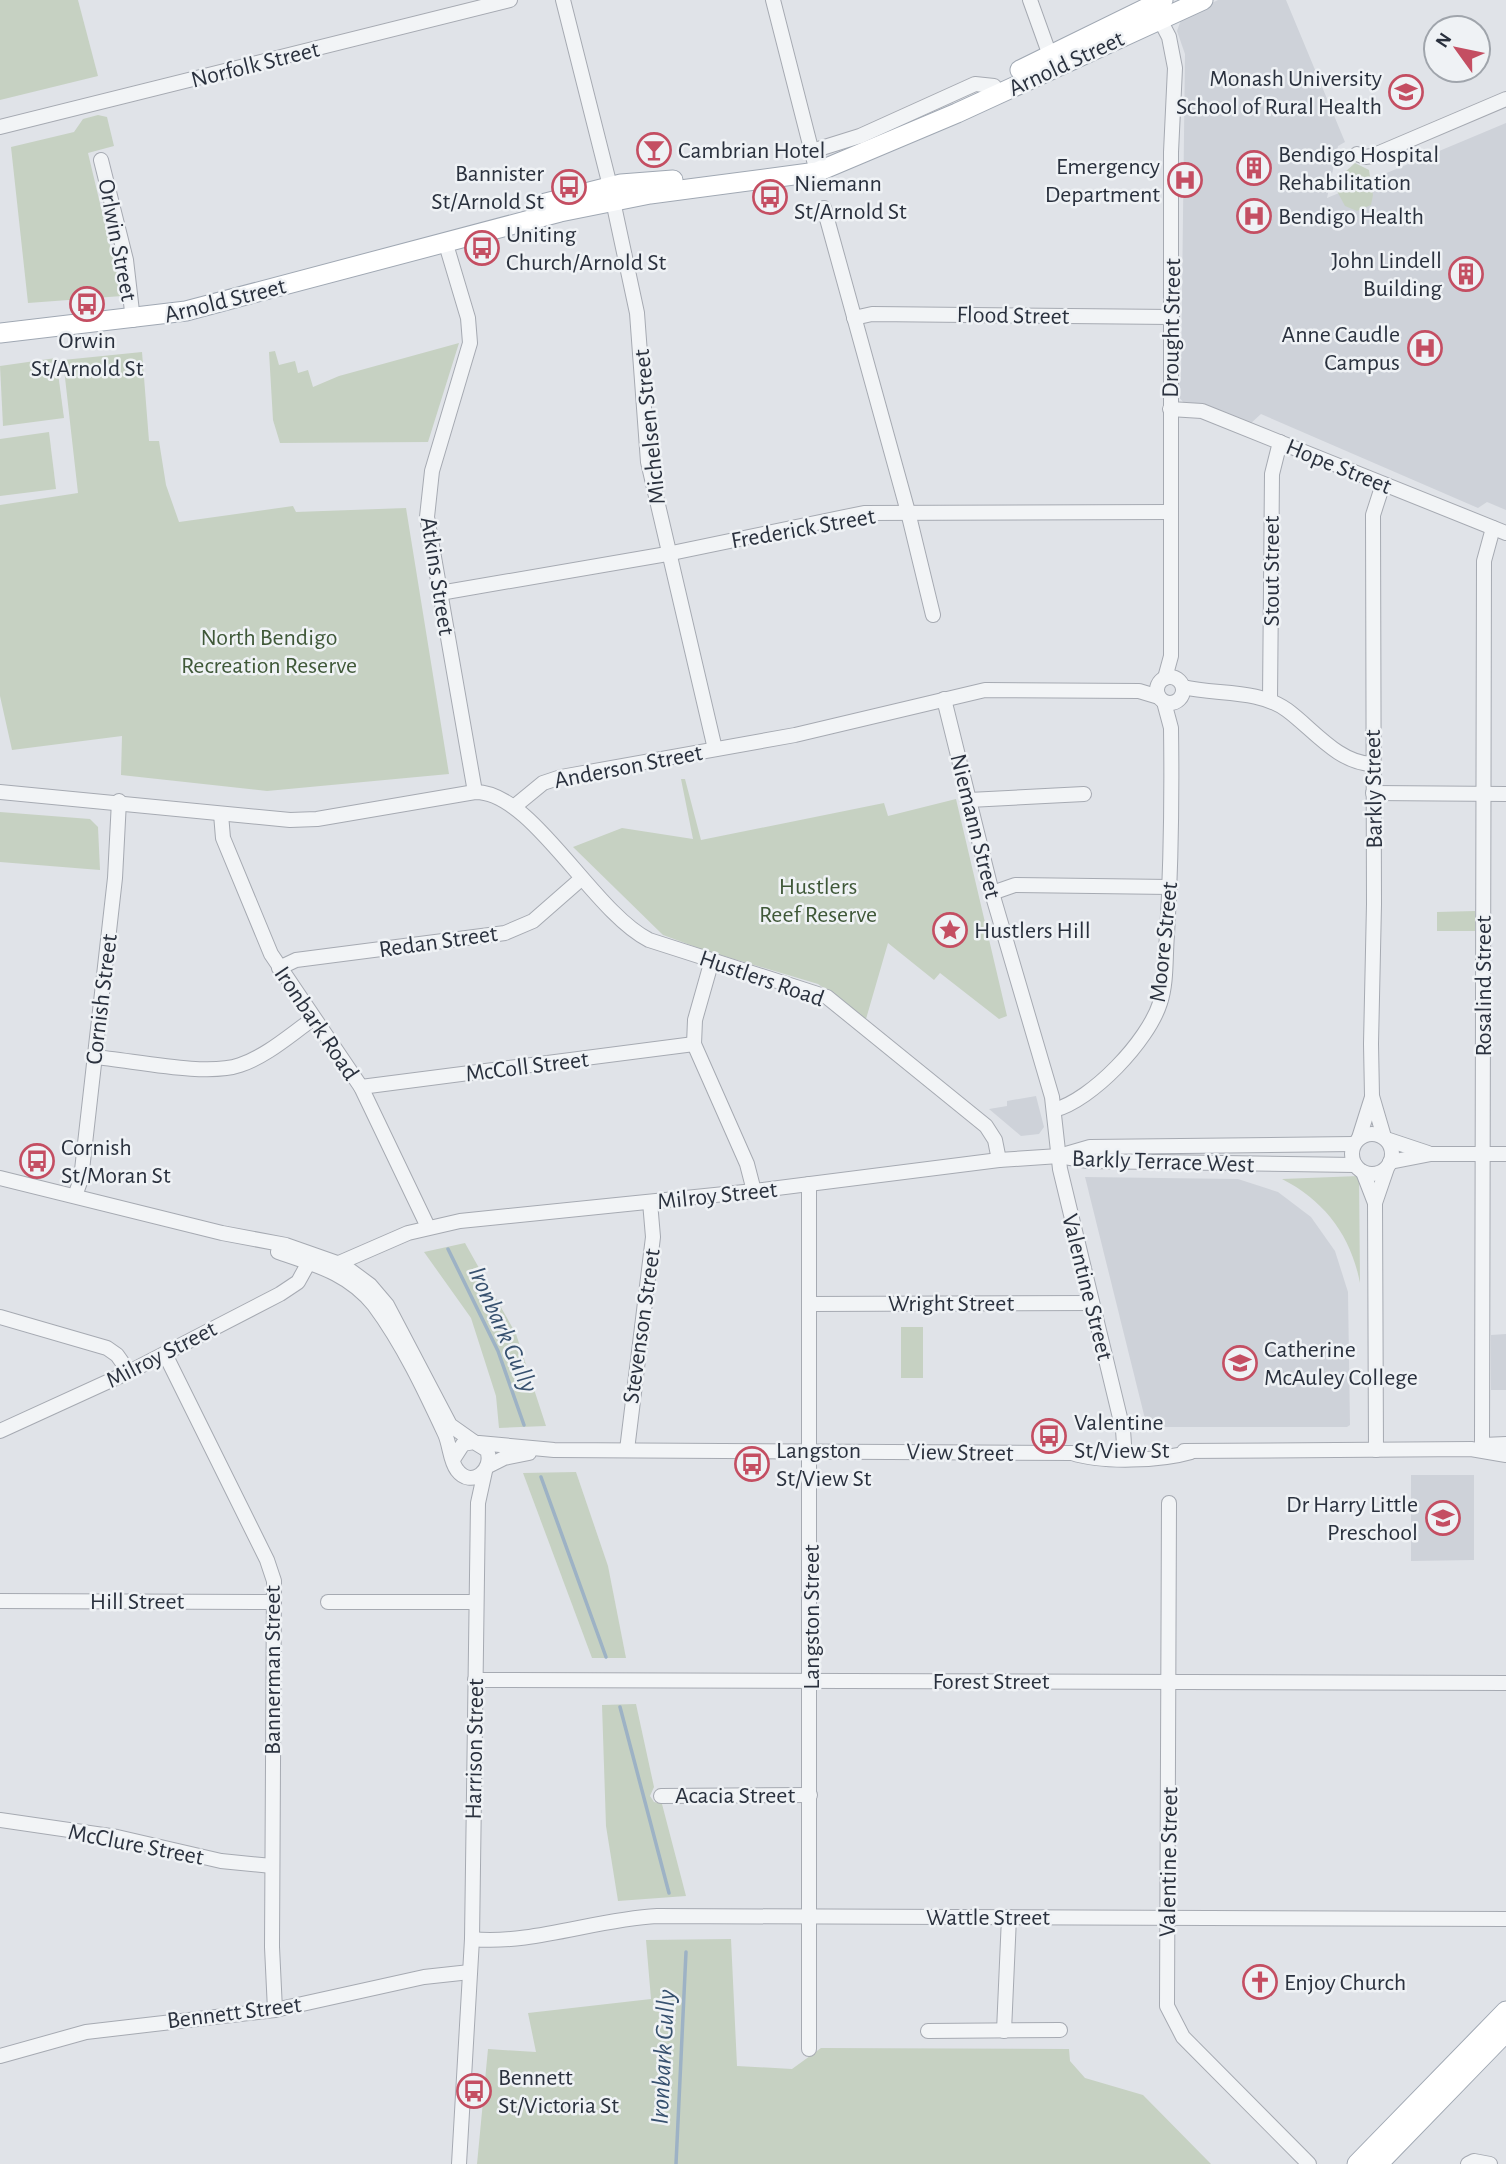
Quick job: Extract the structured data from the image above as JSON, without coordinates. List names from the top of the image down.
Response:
{
  "streets": {
    "main road": ["Arnold Street"],
    "street": [
      "Norfolk Street",
      "Orlwin Street",
      "Flood Street",
      "Drought Street",
      "Michelsen Street",
      "Hope Street",
      "Frederick Street",
      "Stout Street",
      "Atkins Street",
      "Anderson Street",
      "Barkly Street",
      "Niemann Street",
      "Redan Street",
      "Moore Street",
      "Hustlers Road",
      "Rosalind Street",
      "Cornish Street",
      "Ironbark Road",
      "McColl Street",
      "Barkly Terrace West",
      "Milroy Street",
      "Valentine Street",
      "Wright Street",
      "Stevenson Street",
      "View Street",
      "Hill Street",
      "Langston Street",
      "Bannerman Street",
      "Forest Street",
      "Harrison Street",
      "Acacia Street",
      "McClure Street",
      "Wattle Street",
      "Bennett Street"
    ]
  },
  "crossings": [
    ["Arnold Street", "Orlwin Street"],
    ["Arnold Street", "Drought Street"],
    ["Arnold Street", "Michelsen Street"],
    ["Arnold Street", "Atkins Street"],
    ["Flood Street", "Drought Street"],
    ["Drought Street", "Hope Street"],
    ["Drought Street", "Frederick Street"],
    ["Drought Street", "Anderson Street"],
    ["Drought Street", "Moore Street"],
    ["Michelsen Street", "Frederick Street"],
    ["Michelsen Street", "Anderson Street"],
    ["Hope Street", "Stout Street"],
    ["Hope Street", "Barkly Street"],
    ["Hope Street", "Rosalind Street"],
    ["Frederick Street", "Atkins Street"],
    ["Stout Street", "Anderson Street"],
    ["Anderson Street", "Niemann Street"],
    ["Anderson Street", "Moore Street"],
    ["Anderson Street", "Hustlers Road"],
    ["Barkly Street", "Barkly Terrace West"],
    ["Niemann Street", "Moore Street"],
    ["Niemann Street", "Barkly Terrace West"],
    ["Niemann Street", "Milroy Street"],
    ["Niemann Street", "Valentine Street"],
    ["Redan Street", "Hustlers Road"],
    ["Redan Street", "Ironbark Road"],
    ["Hustlers Road", "Milroy Street"],
    ["Rosalind Street", "View Street"],
    ["Ironbark Road", "McColl Street"],
    ["Ironbark Road", "Milroy Street"],
    ["Barkly Terrace West", "Milroy Street"],
    ["Barkly Terrace West", "Valentine Street"],
    ["Milroy Street", "Valentine Street"],
    ["Milroy Street", "Stevenson Street"],
    ["Milroy Street", "Langston Street"],
    ["Milroy Street", "Bannerman Street"],
    ["Valentine Street", "Wright Street"],
    ["Valentine Street", "View Street"],
    ["Valentine Street", "Forest Street"],
    ["Valentine Street", "Wattle Street"],
    ["Wright Street", "Langston Street"],
    ["Stevenson Street", "View Street"],
    ["View Street", "Langston Street"],
    ["View Street", "Harrison Street"],
    ["Hill Street", "Bannerman Street"],
    ["Langston Street", "Forest Street"],
    ["Langston Street", "Acacia Street"],
    ["Langston Street", "Wattle Street"],
    ["Bannerman Street", "McClure Street"],
    ["Bannerman Street", "Bennett Street"],
    ["Forest Street", "Harrison Street"],
    ["Harrison Street", "Wattle Street"],
    ["Harrison Street", "Bennett Street"]
  ],
  "water": ["Ironbark Gully"],
  "parks": ["North Bendigo Recreation Reserve", "Hustlers Reef Reserve"],
  "places": {
    "school or university": ["Monash University School of Rural Health", "Catherine McAuley College", "Dr Harry Little Preschool"],
    "bar": ["Cambrian Hotel"],
    "building": ["Bendigo Hospital Rehabilitation", "John Lindell Building"],
    "hospital": ["Emergency Department", "Bendigo Health", "Anne Caudle Campus"],
    "bus stop": [
      "Bannister St/Arnold St",
      "Niemann St/Arnold St",
      "Uniting Church/Arnold St",
      "Orwin St/Arnold St",
      "Cornish St/Moran St",
      "Valentine St/View St",
      "Langston St/View St",
      "Bennett St/Victoria St"
    ],
    "place": ["Hustlers Hill"],
    "church": ["Enjoy Church"]
  },
  "north": "top left"
}
